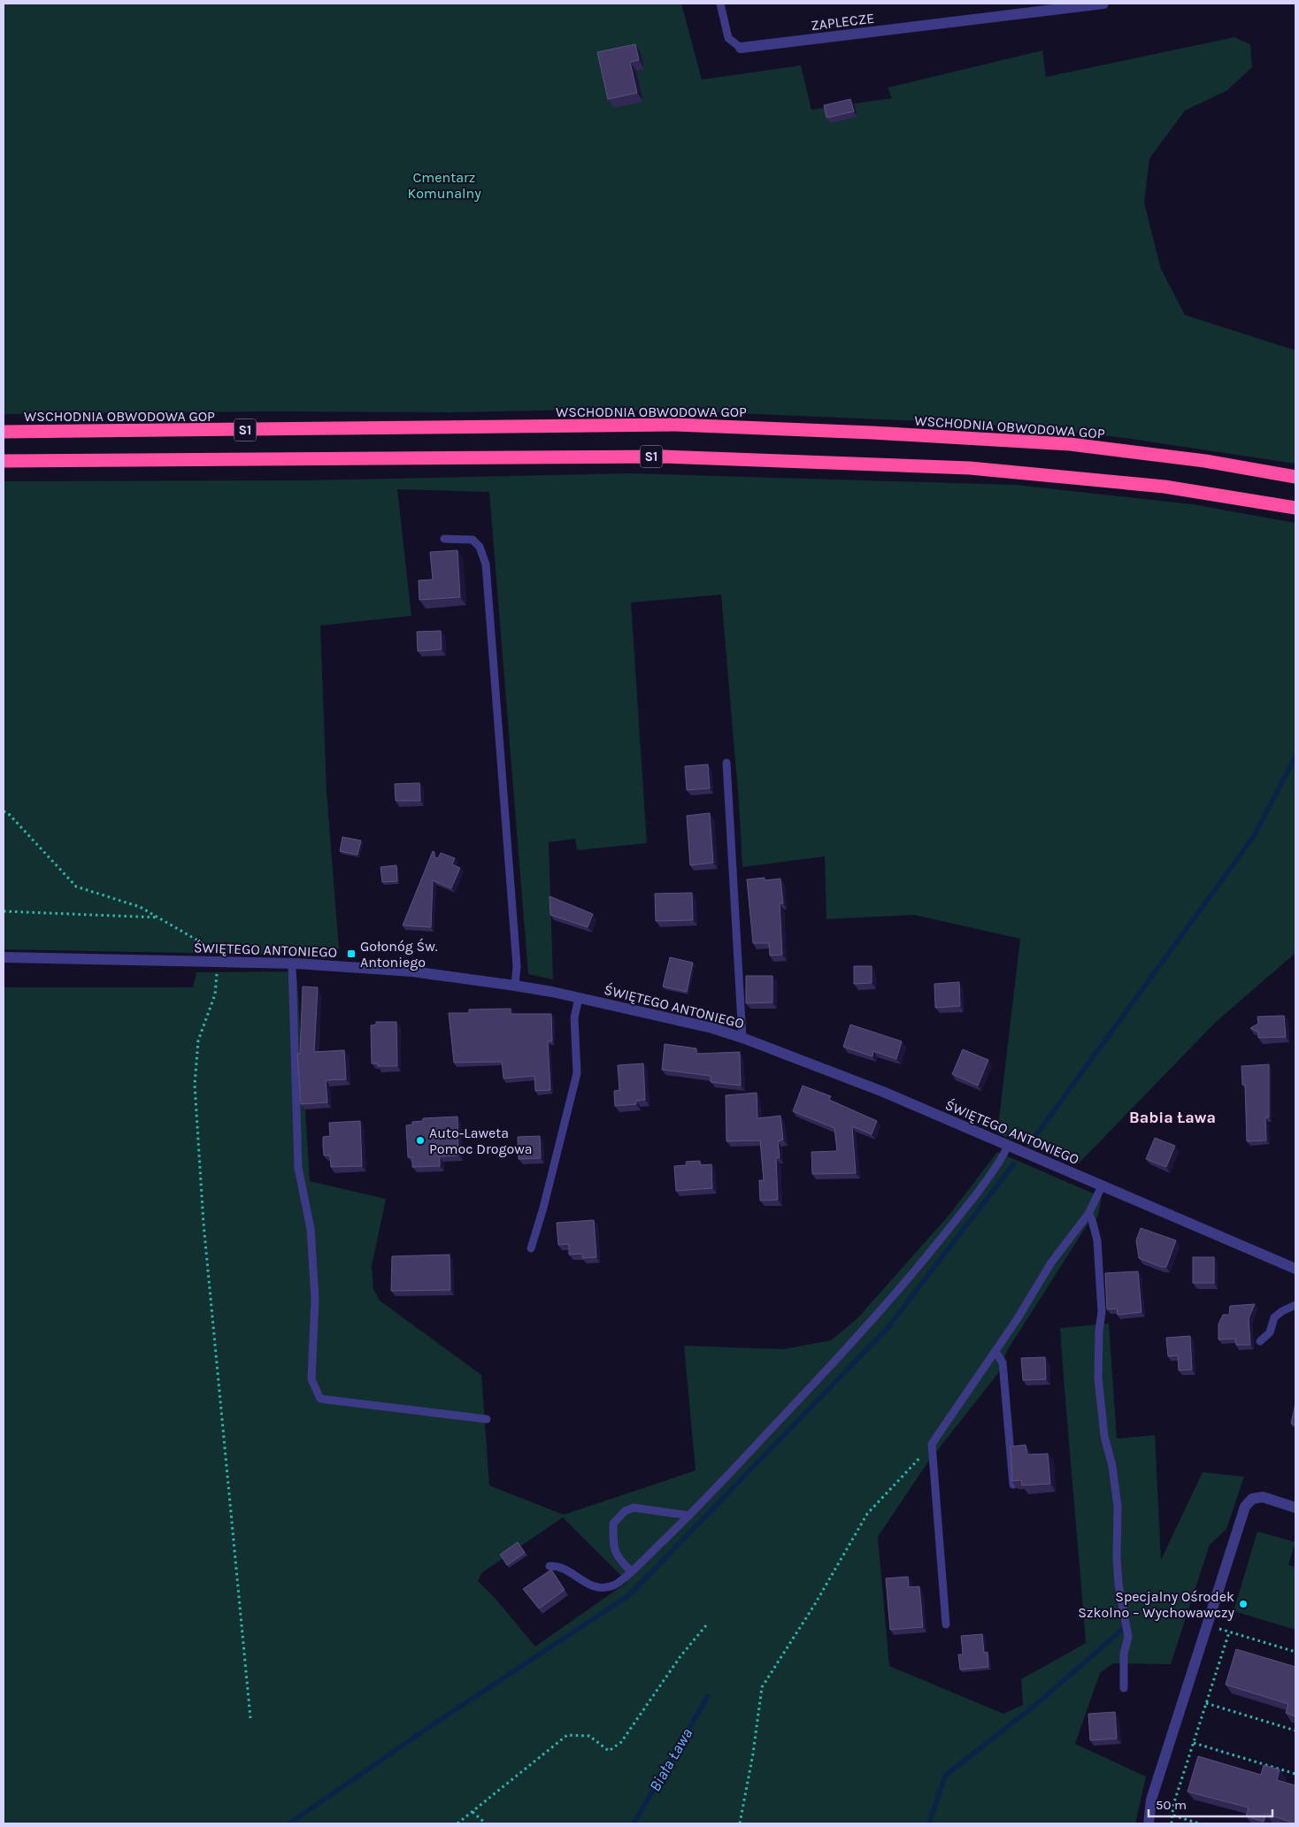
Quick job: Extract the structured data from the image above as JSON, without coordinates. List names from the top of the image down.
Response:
{
  "streets": {
    "highway": ["WSCHODNIA OBWODOWA GOP", "S1"],
    "street": ["ZAPLECZE", "ŚWIĘTEGO ANTONIEGO"]
  },
  "districts": ["Babia Ława"],
  "water": ["Biała Ława"],
  "parks": ["Cmentarz Komunalny"],
  "places": {
    "transit": ["Gołonóg Św. Antoniego"],
    "other": ["Auto-Laweta Pomoc Drogowa", "Specjalny Ośrodek Szkolno – Wychowawczy"]
  },
  "scale_bar": "50 m"
}
